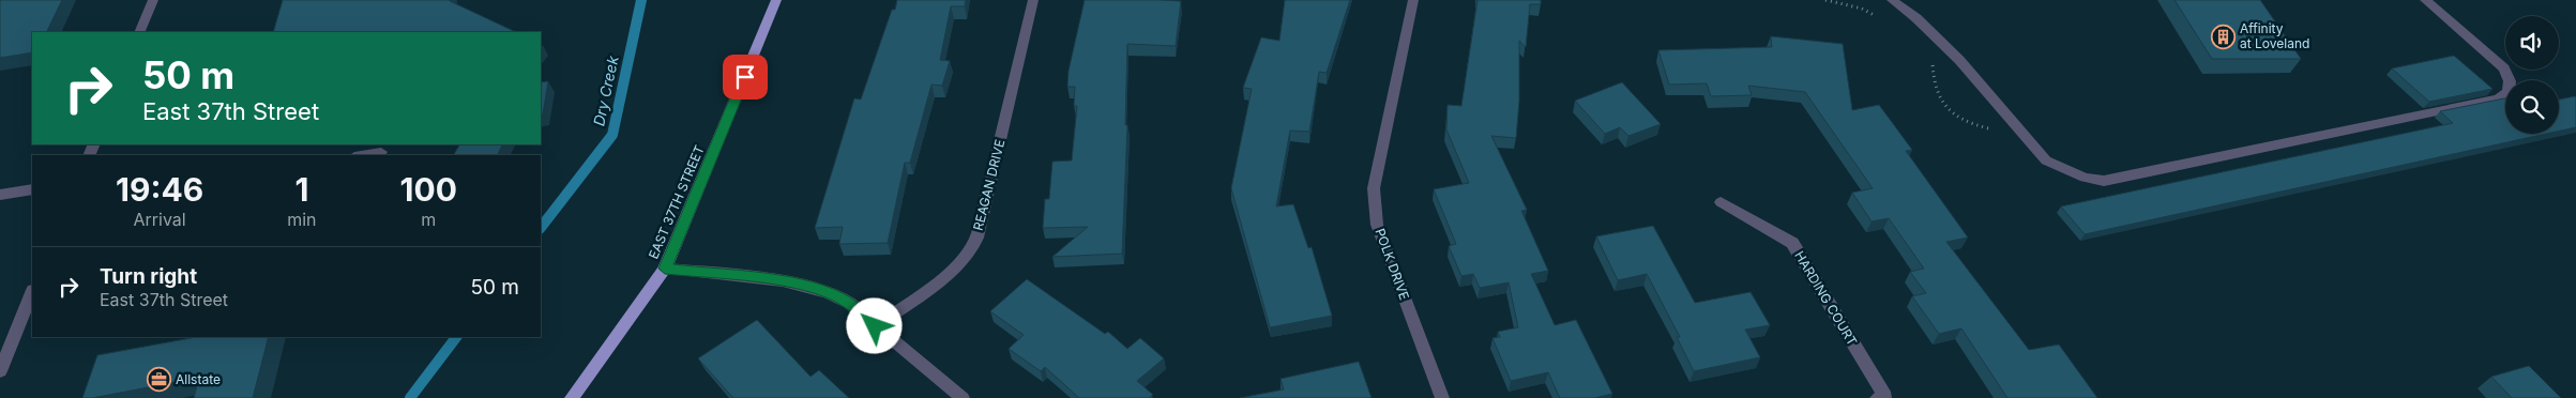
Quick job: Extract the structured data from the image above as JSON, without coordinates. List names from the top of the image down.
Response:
{
  "streets": {
    "main road": ["EAST 37TH STREET"],
    "street": ["REAGAN DRIVE", "POLK DRIVE", "HARDING COURT"]
  },
  "water": ["Dry Creek"],
  "places": {
    "building": ["Affinity at Loveland"],
    "office": ["Allstate"]
  },
  "page": {
    "turn": ["50 m", "East 37th Street"],
    "eta": [
      "19:46",
      "Arrival",
      "1",
      "min",
      "100",
      "m"
    ],
    "list": [
      {
        "name": "Turn right",
        "note": "East 37th Street",
        "value": "50 m"
      }
    ]
  }
}
